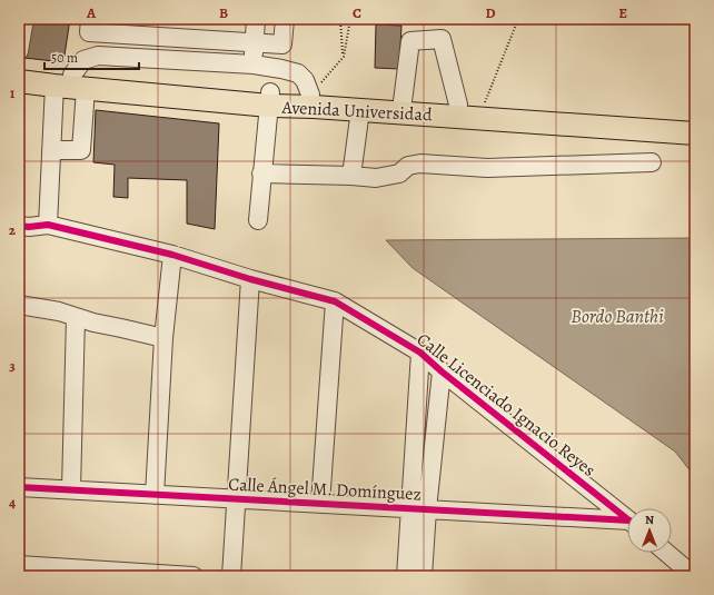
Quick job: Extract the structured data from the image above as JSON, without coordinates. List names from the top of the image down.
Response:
{
  "streets": {
    "main road": ["Avenida Universidad"],
    "street": ["Calle Licenciado Ignacio Reyes", "Calle Ángel M. Domínguez"]
  },
  "water": ["Bordo Banthi"],
  "scale_bar": "50 m",
  "north": "top",
  "grid": {
    "columns": [
      "A",
      "B",
      "C",
      "D",
      "E"
    ],
    "rows": [
      "1",
      "2",
      "3",
      "4"
    ]
  }
}
